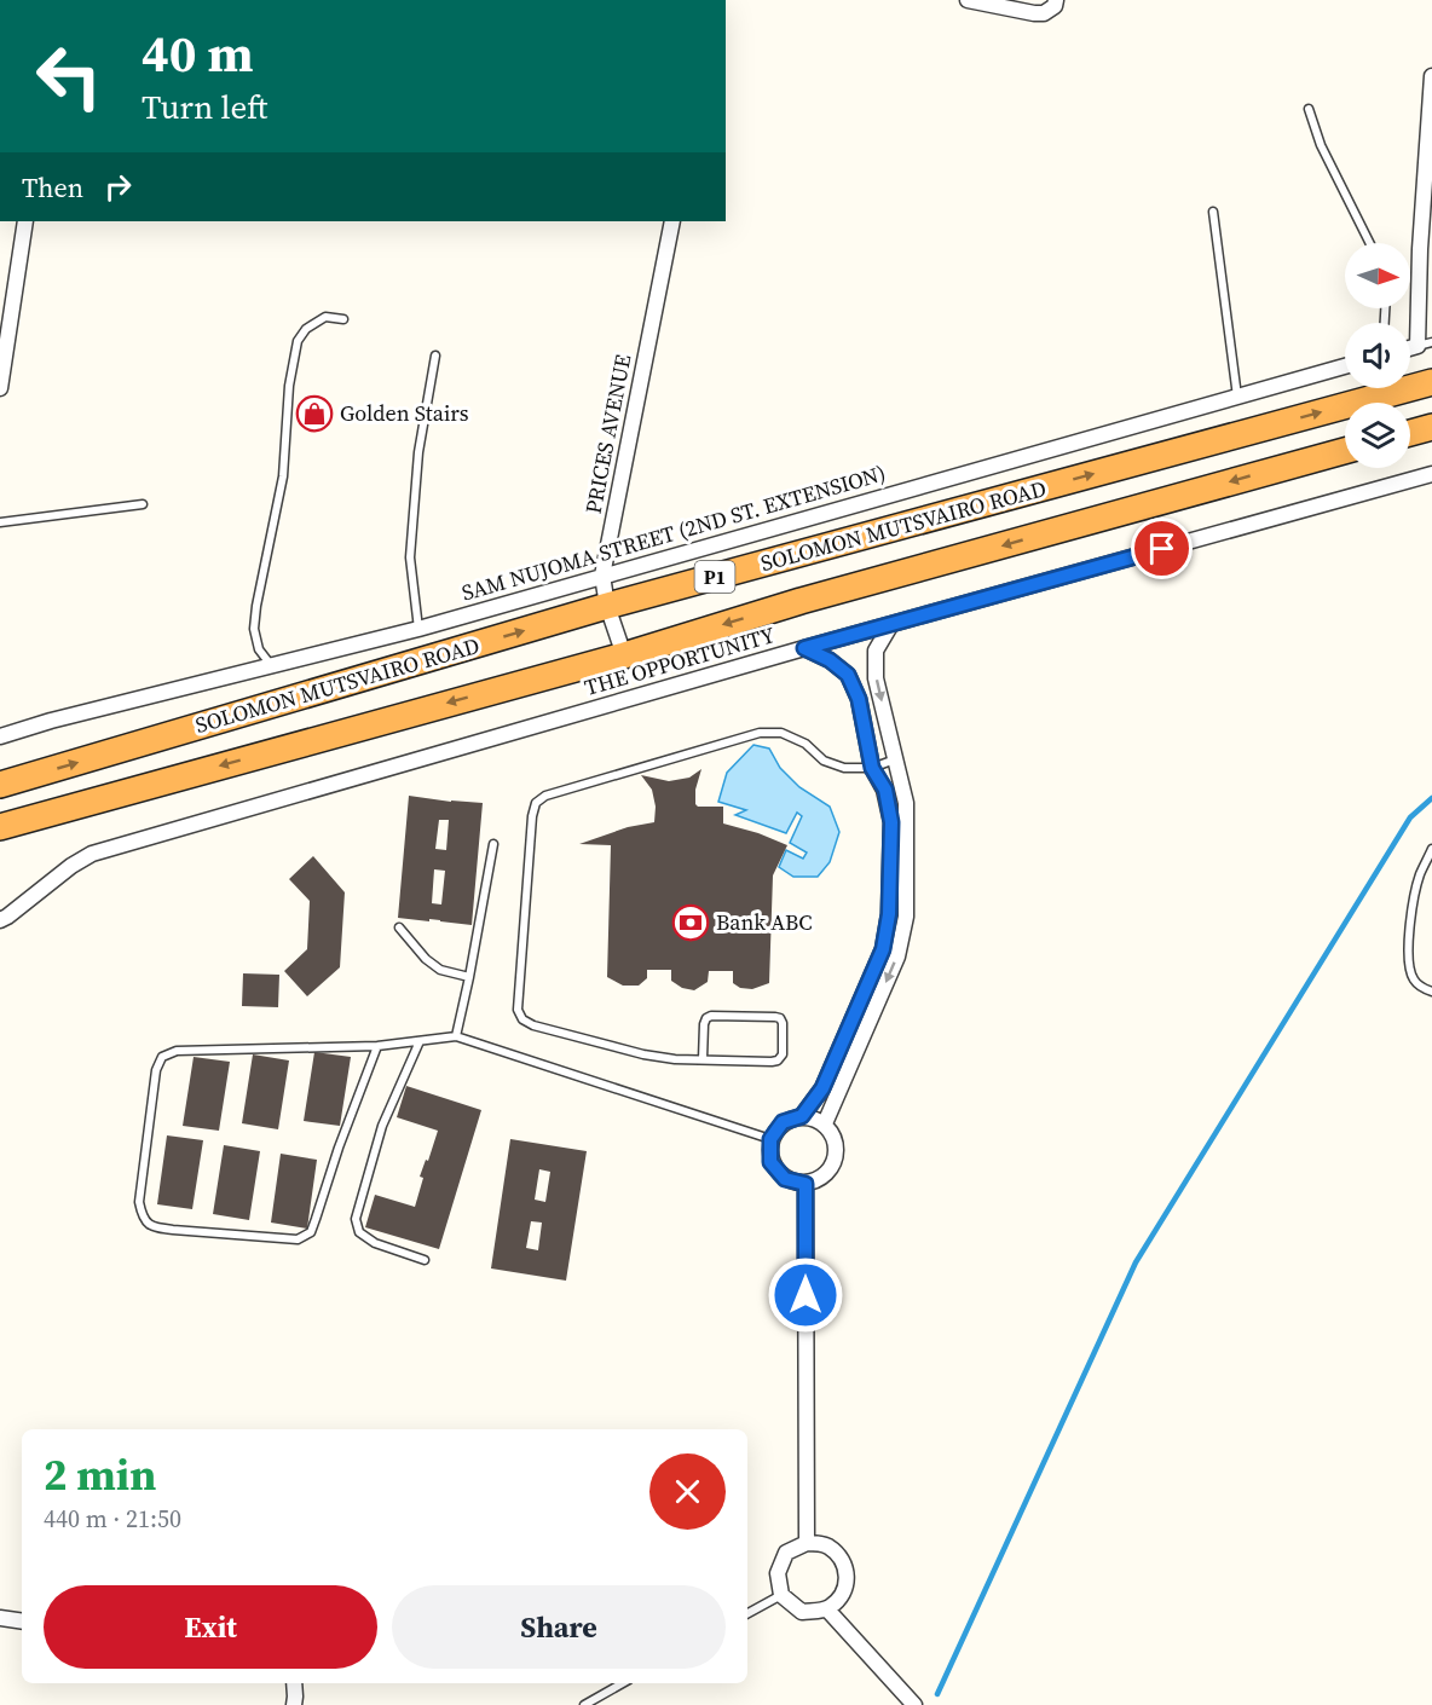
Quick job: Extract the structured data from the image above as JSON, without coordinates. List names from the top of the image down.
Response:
{
  "streets": {
    "highway": ["SOLOMON MUTSVAIRO ROAD", "P1"],
    "street": ["PRICES AVENUE", "SAM NUJOMA STREET (2ND ST. EXTENSION)", "THE OPPORTUNITY"]
  },
  "crossings": [
    ["PRICES AVENUE", "SOLOMON MUTSVAIRO ROAD"],
    ["PRICES AVENUE", "SAM NUJOMA STREET (2ND ST. EXTENSION)"],
    ["PRICES AVENUE", "P1"]
  ],
  "places": {
    "shop": ["Golden Stairs"],
    "bank": ["Bank ABC"]
  },
  "north": "right",
  "page": {
    "turn": ["40 m", "Turn left"],
    "then": "Then",
    "heading": ["2 min", "440 m · 21:50"],
    "buttons": ["Exit", "Share"]
  }
}
